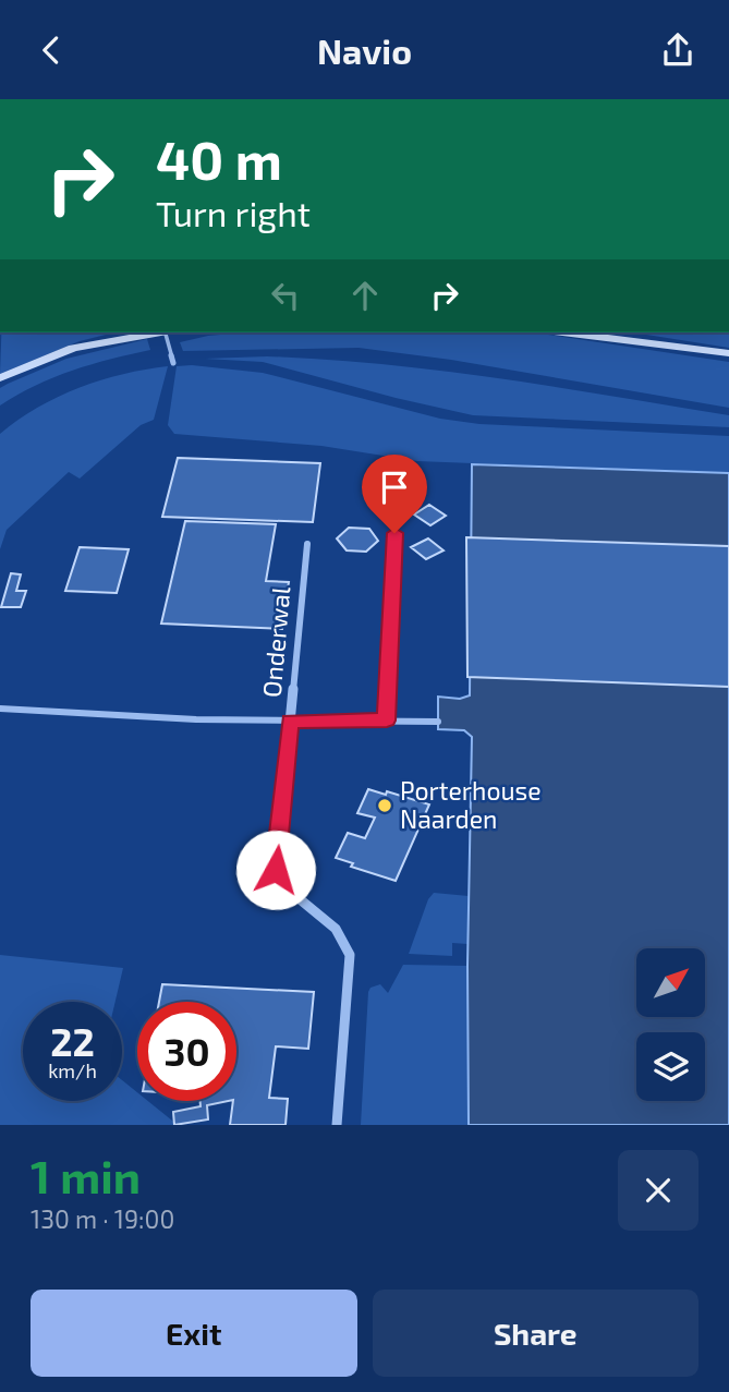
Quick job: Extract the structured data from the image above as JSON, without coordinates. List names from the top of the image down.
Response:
{
  "streets": {
    "street": ["Onderwal"]
  },
  "places": ["Porterhouse Naarden"],
  "north": "top right",
  "page": {
    "header": "Navio",
    "turn": ["40 m", "Turn right"],
    "speed": "22 km/h",
    "limit": "30",
    "heading": ["1 min", "130 m · 19:00"],
    "buttons": ["Exit", "Share"]
  }
}
